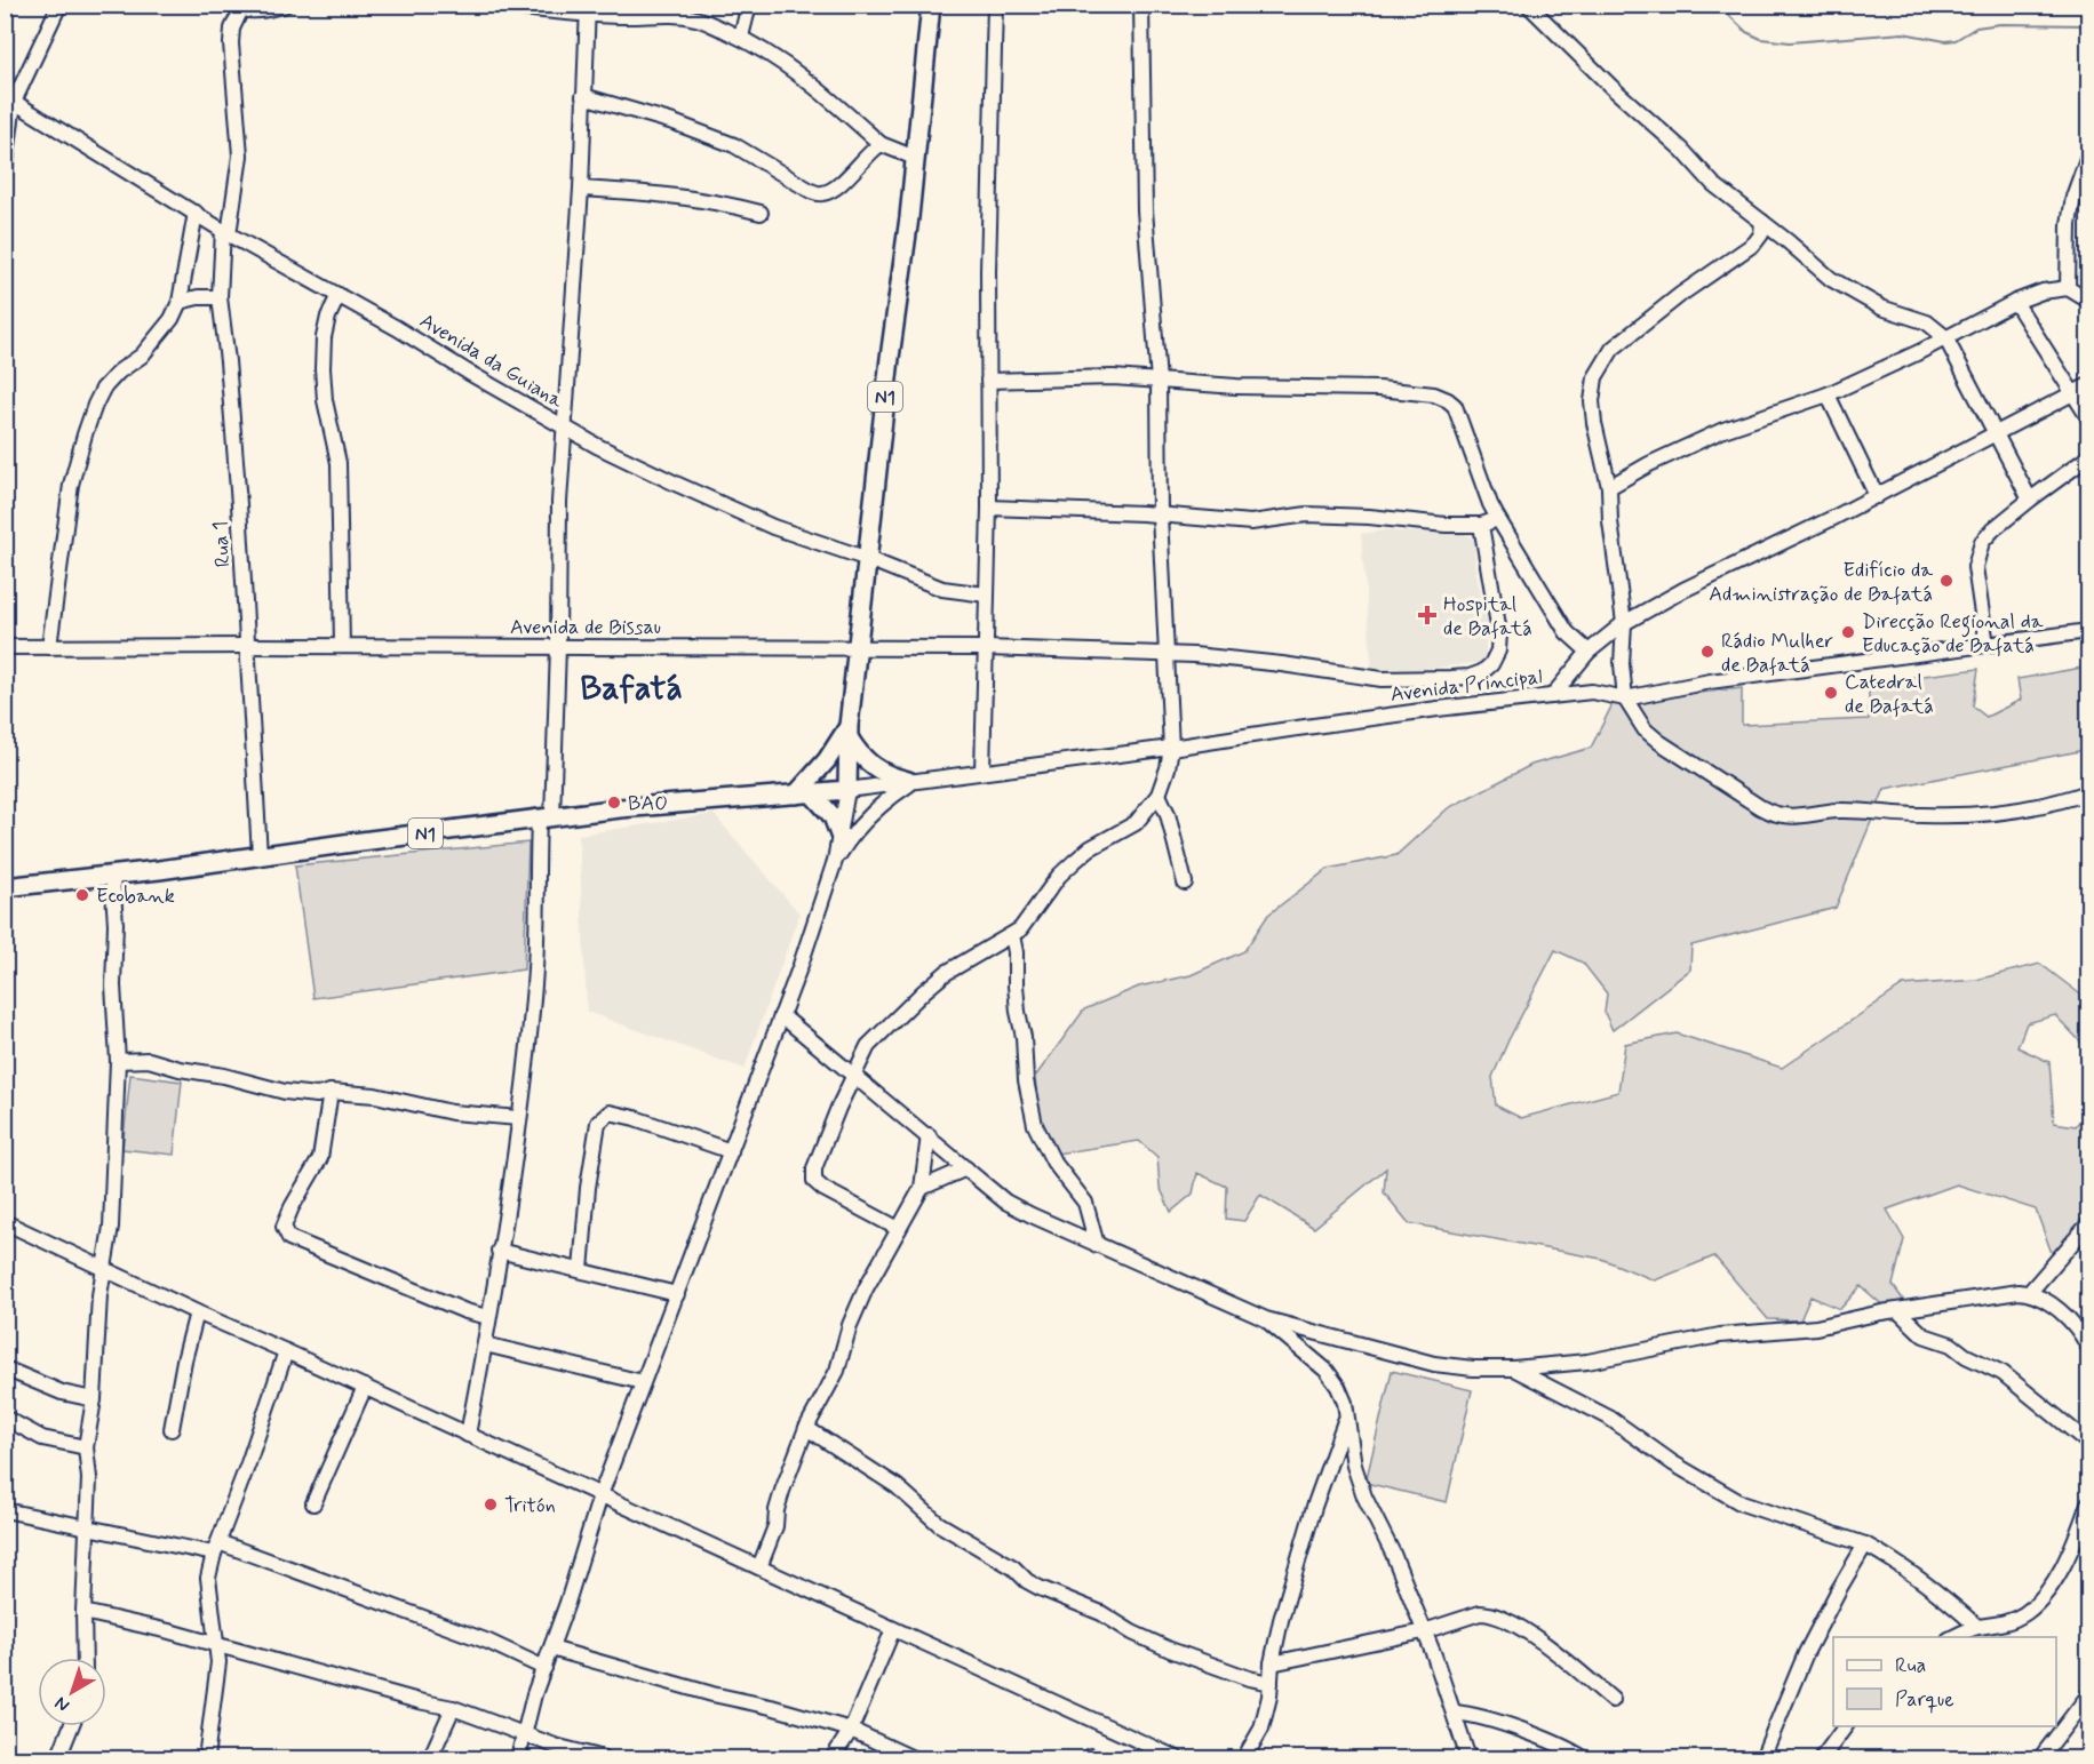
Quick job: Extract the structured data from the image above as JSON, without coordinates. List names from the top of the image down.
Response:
{
  "streets": {
    "main road": ["N1"],
    "street": [
      "Avenida da Guiana",
      "Rua 1",
      "Avenida de Bissau",
      "Avenida Principal"
    ]
  },
  "crossings": [
    ["Avenida da Guiana", "N1"],
    ["Avenida da Guiana", "Rua 1"],
    ["N1", "Rua 1"],
    ["N1", "Avenida de Bissau"],
    ["N1", "Avenida Principal"],
    ["Rua 1", "Avenida de Bissau"]
  ],
  "districts": ["Bafatá"],
  "places": {
    "other": [
      "Edifício da Administração de Bafatá",
      "Direcção Regional da Educação de Bafatá",
      "Rádio Mulher de Bafatá",
      "Catedral de Bafatá",
      "BAO",
      "Ecobank",
      "Tritón"
    ],
    "health": ["Hospital de Bafatá"]
  },
  "legend": ["Rua", "Parque"],
  "north": "bottom left"
}
